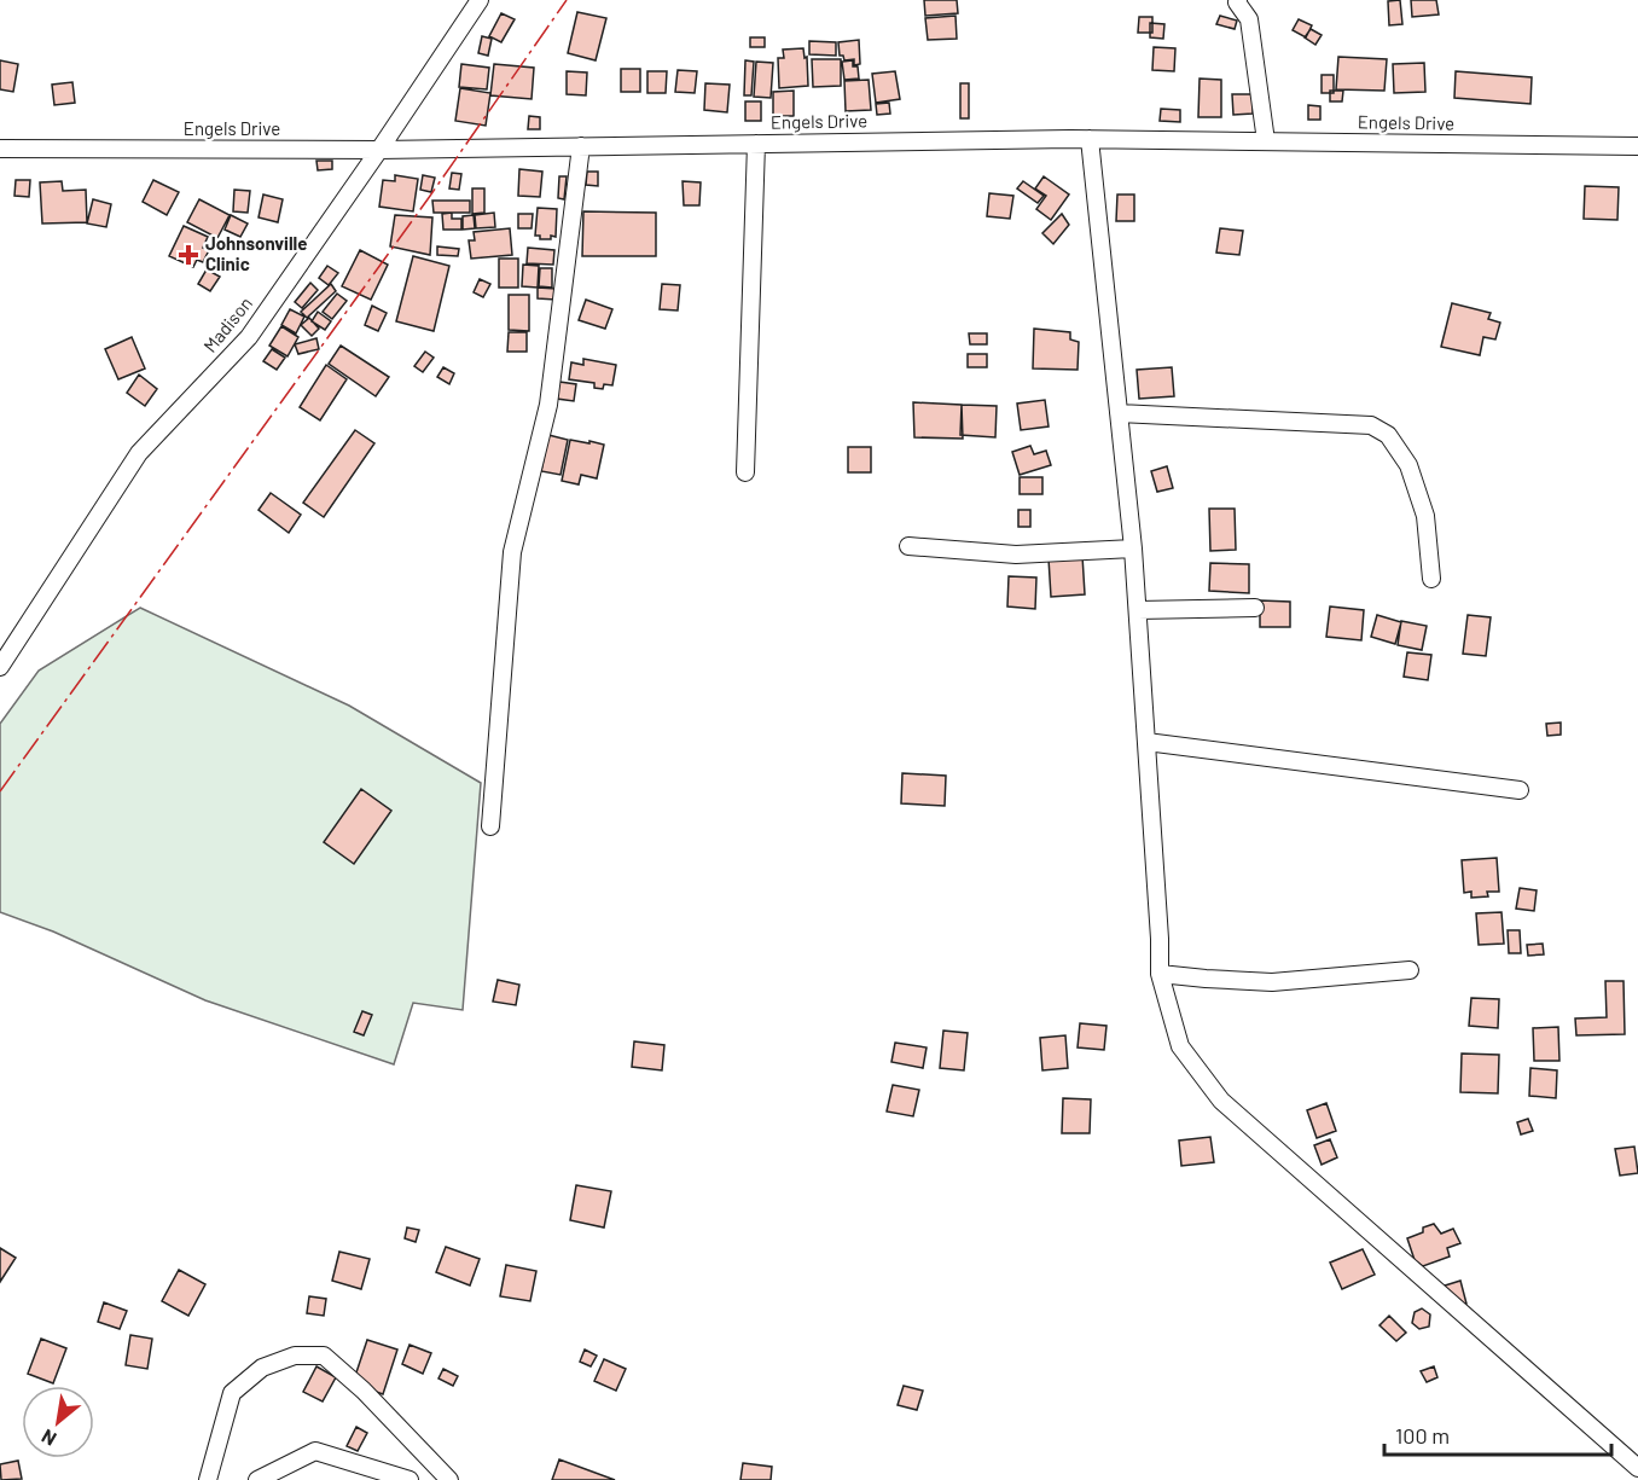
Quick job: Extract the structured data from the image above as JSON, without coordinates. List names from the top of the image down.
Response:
{
  "streets": {
    "street": ["Engels Drive", "Madison"]
  },
  "crossings": [
    ["Engels Drive", "Madison"]
  ],
  "places": {
    "health": ["Johnsonville Clinic"]
  },
  "scale_bar": "100 m",
  "north": "bottom left"
}
